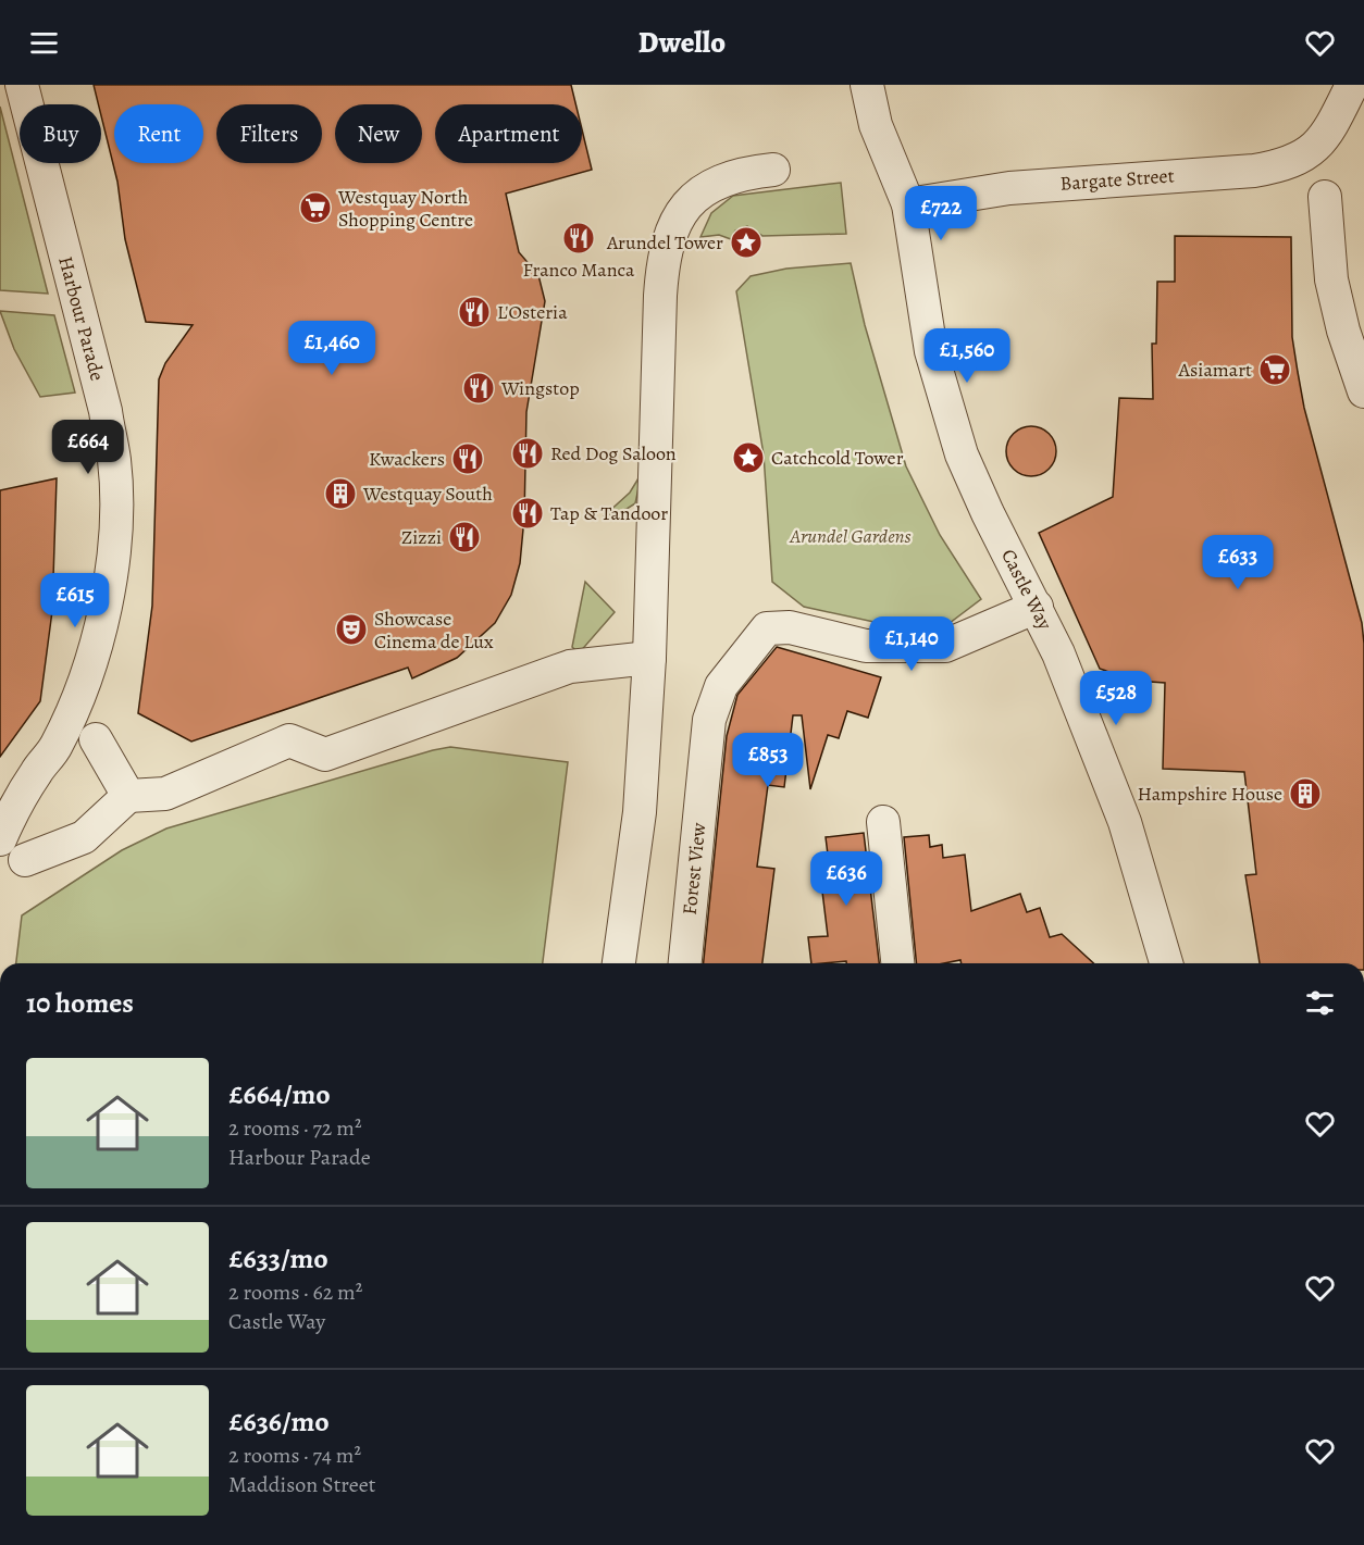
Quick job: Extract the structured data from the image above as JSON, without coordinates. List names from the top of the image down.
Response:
{
  "streets": {
    "street": [
      "Bargate Street",
      "Harbour Parade",
      "Castle Way",
      "Forest View"
    ]
  },
  "crossings": [
    ["Bargate Street", "Castle Way"],
    ["Castle Way", "Forest View"]
  ],
  "parks": ["Arundel Gardens"],
  "places": {
    "supermarket": ["Westquay North Shopping Centre", "Asiamart"],
    "restaurant": [
      "Franco Manca",
      "L'Osteria",
      "Wingstop",
      "Red Dog Saloon",
      "Kwackers",
      "Tap & Tandoor",
      "Zizzi"
    ],
    "place": ["Arundel Tower", "Catchcold Tower"],
    "building": ["Westquay South", "Hampshire House"],
    "theatre": ["Showcase Cinema de Lux"]
  },
  "page": {
    "header": "Dwello",
    "chip": [
      "Buy",
      "Rent",
      "Filters",
      "New",
      "Apartment"
    ],
    "price": [
      "£722",
      "£1,460",
      "£1,560",
      "£664",
      "£633",
      "£615",
      "£1,140",
      "£528",
      "£853",
      "£636"
    ],
    "heading": "10 homes",
    "list": [
      {
        "name": "£664/mo",
        "note": "2 rooms · 72 m² · Harbour Parade"
      },
      {
        "name": "£633/mo",
        "note": "2 rooms · 62 m² · Castle Way"
      },
      {
        "name": "£636/mo",
        "note": "2 rooms · 74 m² · Maddison Street"
      }
    ]
  }
}
